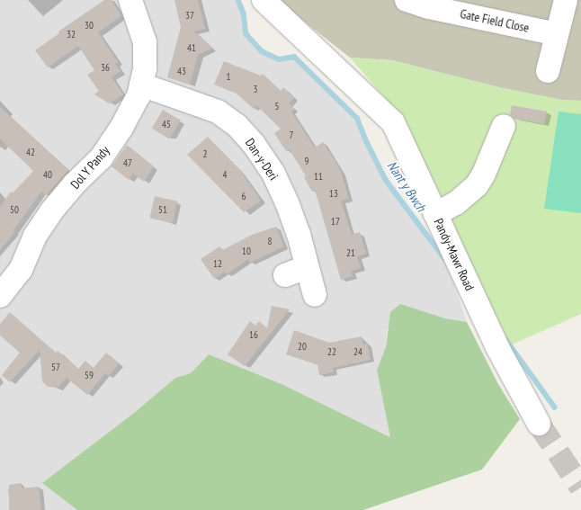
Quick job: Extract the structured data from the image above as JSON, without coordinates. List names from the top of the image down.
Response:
{
  "streets": {
    "street": [
      "Gate Field Close",
      "Dan-y-Deri",
      "Dol Y Pandy",
      "Pandy-Mawr Road"
    ]
  },
  "crossings": [
    ["Dan-y-Deri", "Dol Y Pandy"]
  ],
  "water": ["Nant y Bwch"],
  "house_numbers": [
    "37",
    "30",
    "32",
    "41",
    "36",
    "43",
    "1",
    "3",
    "5",
    "45",
    "7",
    "42",
    "2",
    "9",
    "47",
    "40",
    "4",
    "11",
    "13",
    "6",
    "50",
    "51",
    "17",
    "8",
    "10",
    "21",
    "12",
    "16",
    "20",
    "22",
    "24",
    "57",
    "59"
  ]
}
